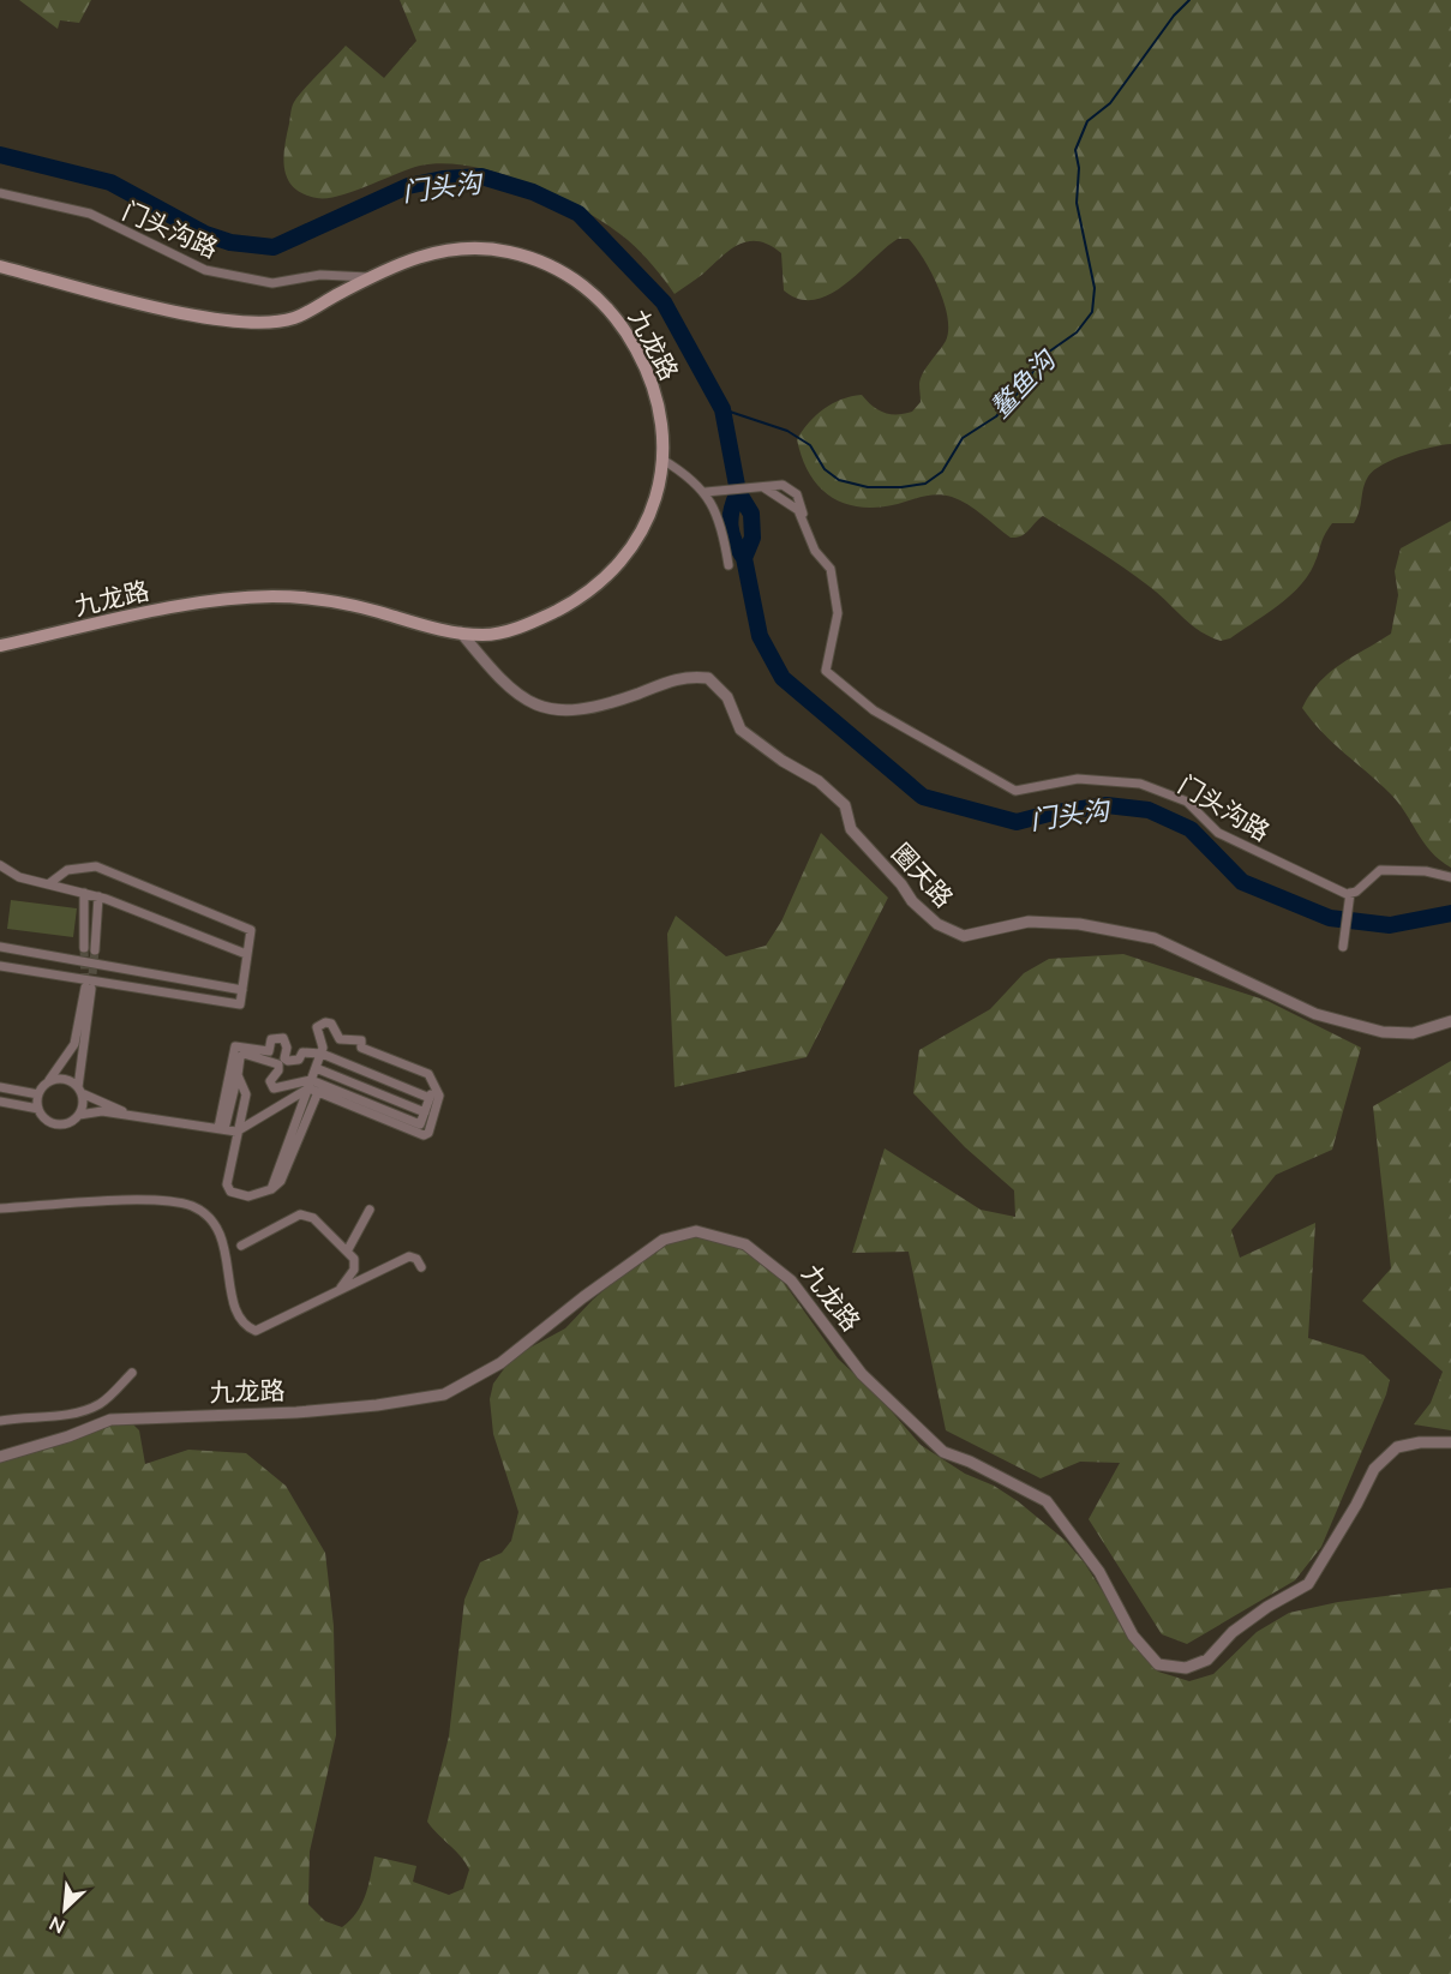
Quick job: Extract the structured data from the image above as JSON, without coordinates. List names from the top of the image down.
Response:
{
  "streets": {
    "main road": ["九龙路"],
    "street": ["门头沟路", "圈天路"]
  },
  "crossings": [
    ["门头沟路", "九龙路"],
    ["九龙路", "圈天路"]
  ],
  "water": ["门头沟", "鳌鱼沟"],
  "north": "bottom left"
}
